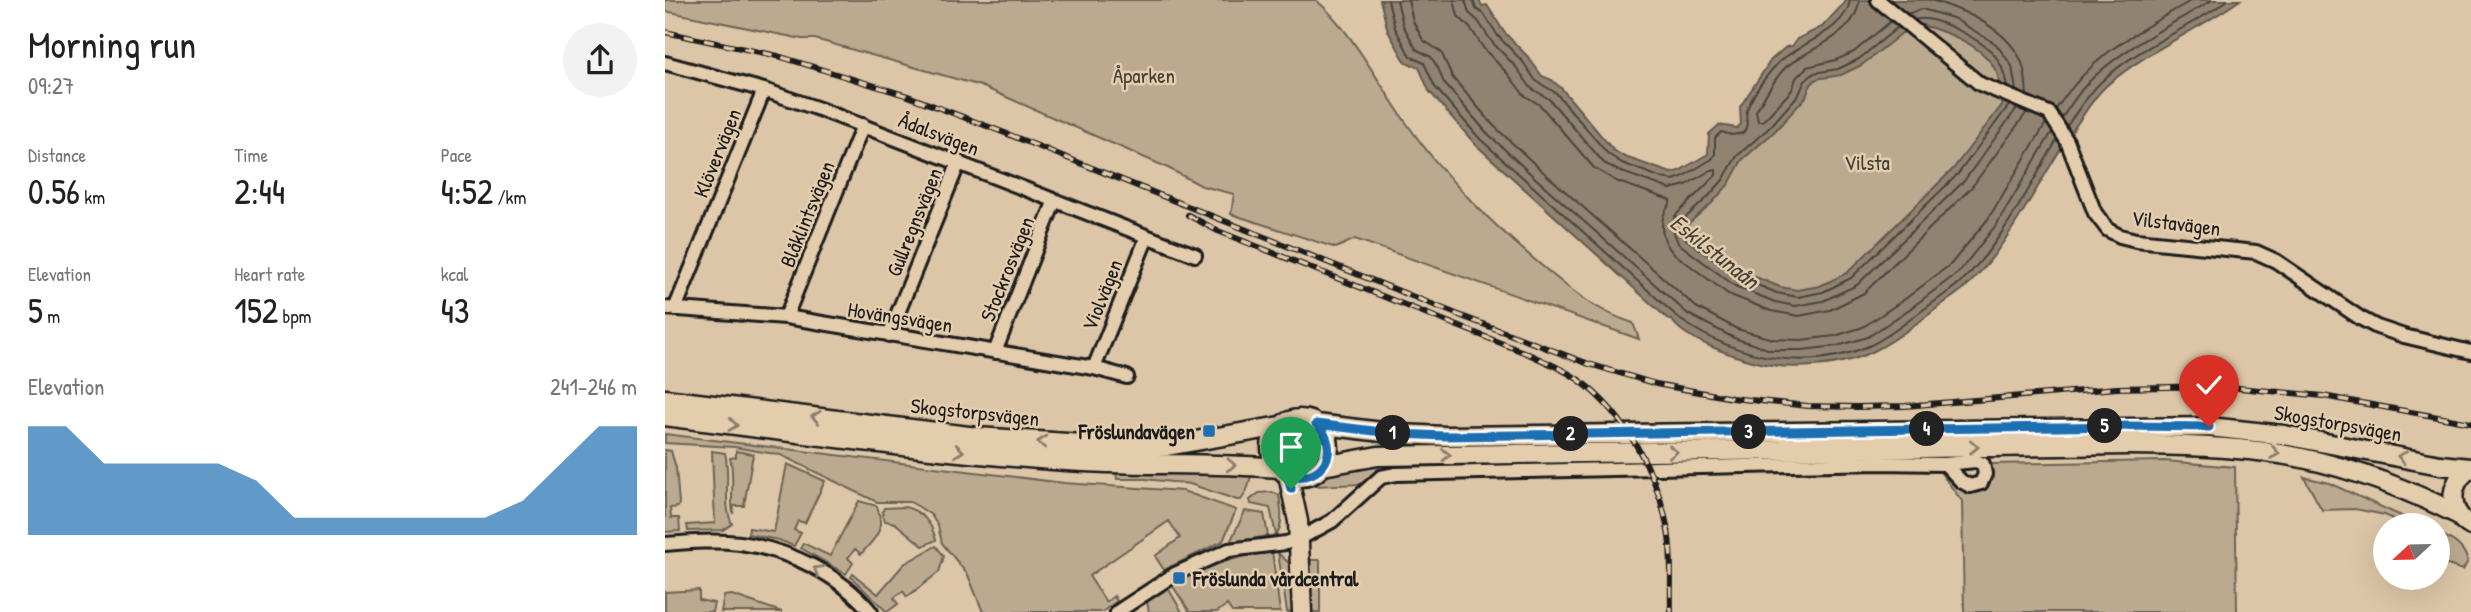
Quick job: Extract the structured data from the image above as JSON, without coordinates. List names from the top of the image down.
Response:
{
  "streets": {
    "main road": ["Skogstorpsvägen"],
    "street": [
      "Ådalsvägen",
      "Klövervägen",
      "Blåklintsvägen",
      "Gullregnsvägen",
      "Vilstavägen",
      "Stockrosvägen",
      "Violvägen",
      "Hovängsvägen"
    ]
  },
  "crossings": [
    ["Ådalsvägen", "Klövervägen"],
    ["Ådalsvägen", "Blåklintsvägen"],
    ["Ådalsvägen", "Gullregnsvägen"],
    ["Ådalsvägen", "Stockrosvägen"],
    ["Ådalsvägen", "Violvägen"],
    ["Klövervägen", "Hovängsvägen"],
    ["Blåklintsvägen", "Hovängsvägen"],
    ["Gullregnsvägen", "Hovängsvägen"],
    ["Stockrosvägen", "Hovängsvägen"],
    ["Violvägen", "Hovängsvägen"]
  ],
  "water": ["Eskilstunaån"],
  "parks": ["Åparken", "Vilsta"],
  "places": {
    "transit": ["Fröslundavägen", "Fröslunda vårdcentral"]
  },
  "north": "left",
  "page": {
    "heading": ["Morning run", "09:27"],
    "stats": [
      ["Distance", "0.56 km"],
      ["Time", "2:44"],
      ["Pace", "4:52 /km"],
      ["Elevation", "5 m"],
      ["Heart rate", "152 bpm"],
      ["kcal", "43"]
    ],
    "chart": ["Elevation", "241–246 m"],
    "pins": [
      "5",
      "4",
      "3",
      "1",
      "2"
    ]
  }
}
